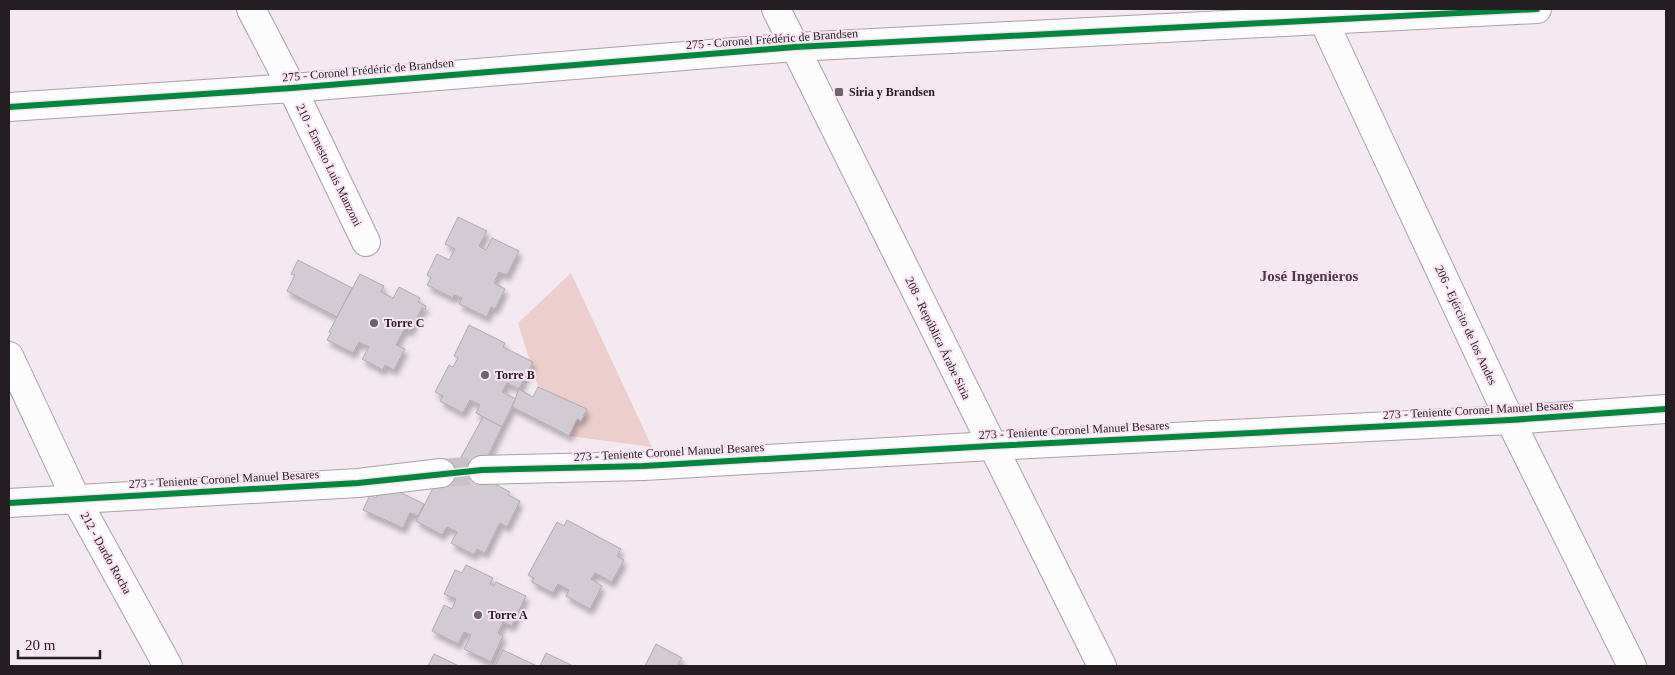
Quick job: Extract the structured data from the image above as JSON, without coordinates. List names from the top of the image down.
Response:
{
  "streets": {
    "street": [
      "275 - Coronel Frédéric de Brandsen",
      "210 - Ernesto Luis Manzoni",
      "206 - Ejército de los Andes",
      "208 - República Árabe Siria",
      "273 - Teniente Coronel Manuel Besares",
      "212 - Dardo Rocha"
    ]
  },
  "crossings": [
    ["275 - Coronel Frédéric de Brandsen", "210 - Ernesto Luis Manzoni"],
    ["275 - Coronel Frédéric de Brandsen", "206 - Ejército de los Andes"],
    ["275 - Coronel Frédéric de Brandsen", "208 - República Árabe Siria"],
    ["206 - Ejército de los Andes", "273 - Teniente Coronel Manuel Besares"],
    ["208 - República Árabe Siria", "273 - Teniente Coronel Manuel Besares"],
    ["273 - Teniente Coronel Manuel Besares", "212 - Dardo Rocha"]
  ],
  "districts": ["José Ingenieros"],
  "places": {
    "transit": ["Siria y Brandsen"],
    "other": ["Torre C", "Torre B", "Torre A"]
  },
  "scale_bar": "20 m"
}
